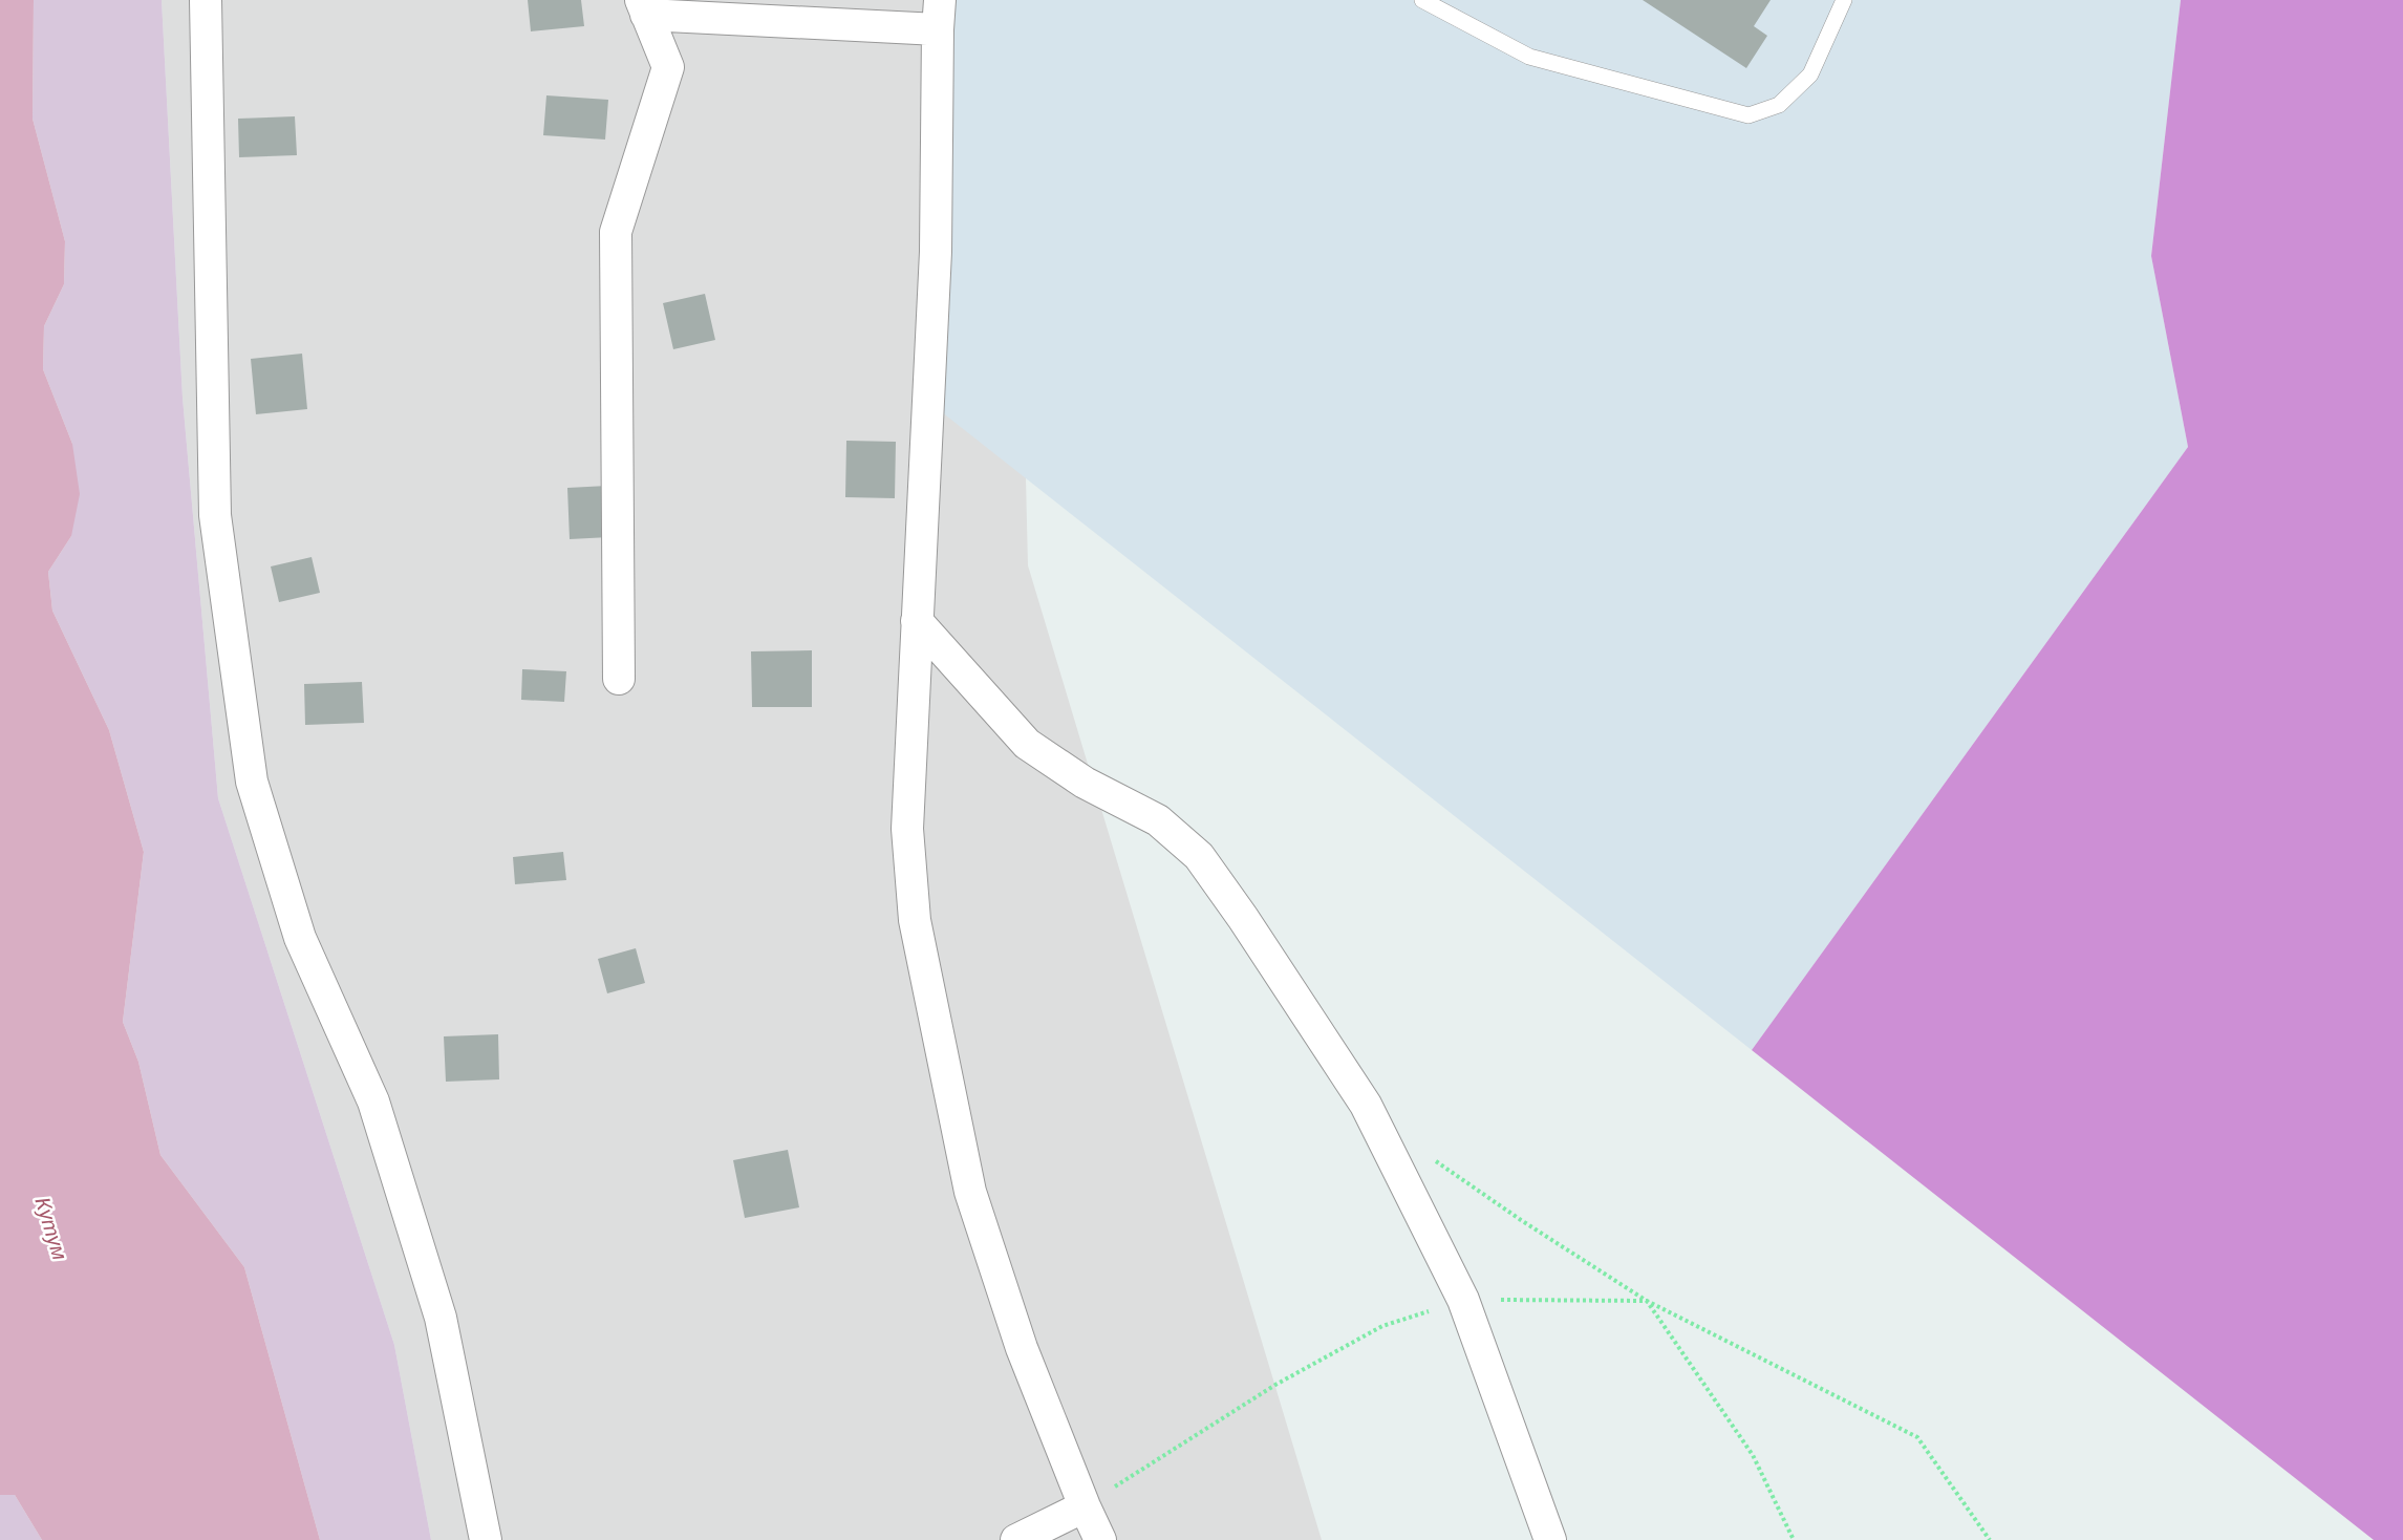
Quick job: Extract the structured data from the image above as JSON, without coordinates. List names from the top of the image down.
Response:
{
  "water": ["Кутум"]
}
